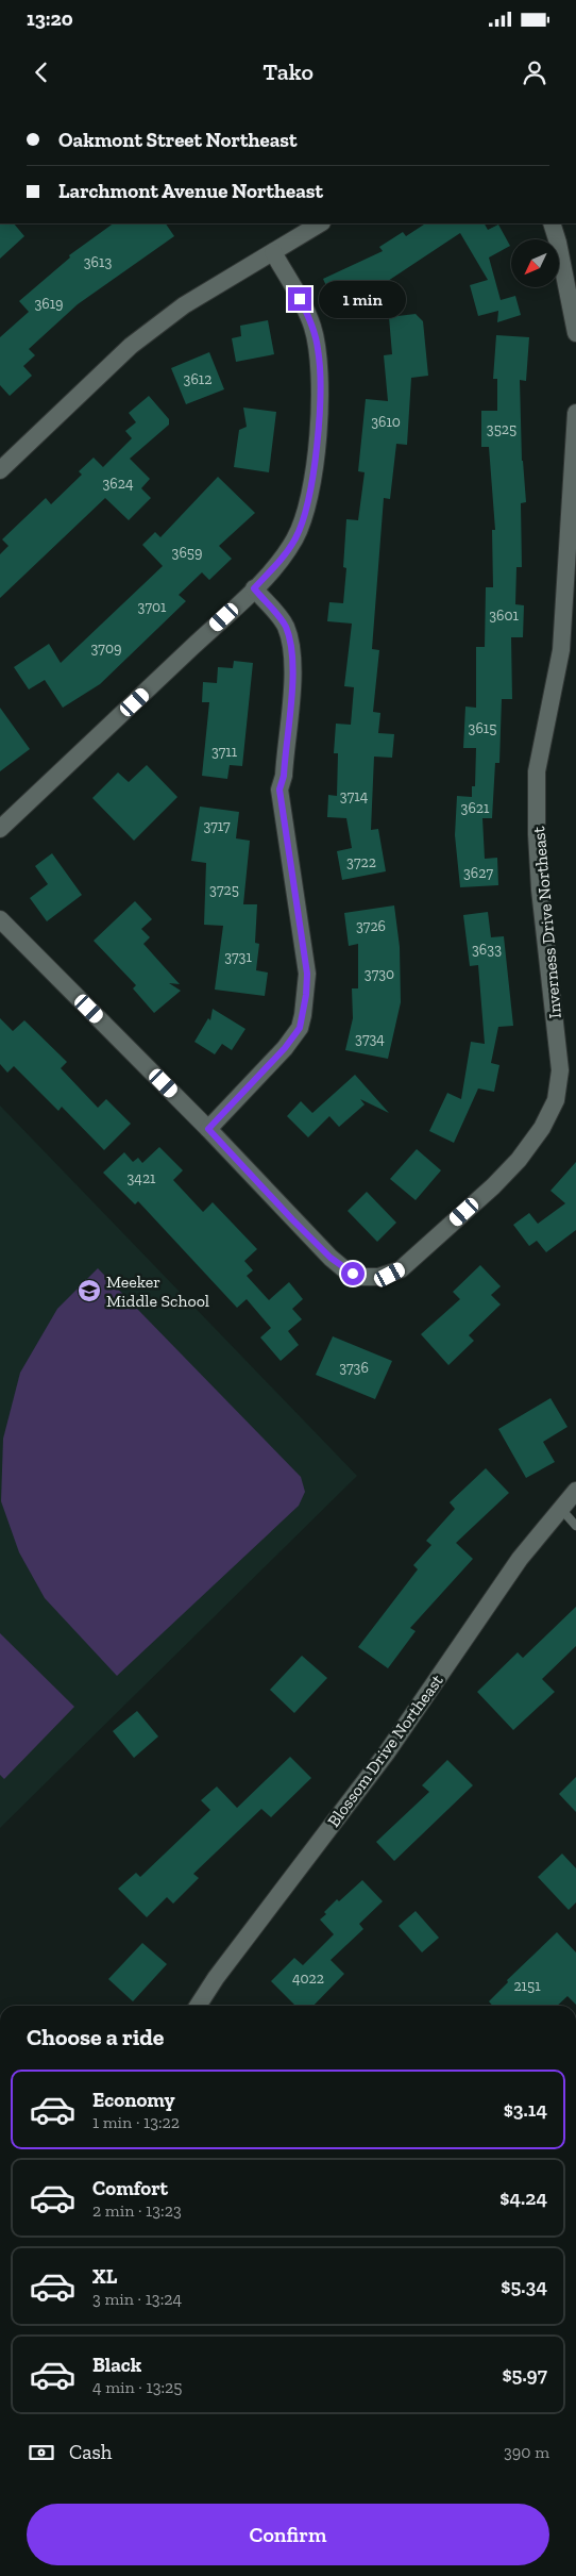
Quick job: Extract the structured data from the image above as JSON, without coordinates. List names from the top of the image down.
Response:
{
  "streets": {
    "street": ["Inverness Drive Northeast", "Blossom Drive Northeast"]
  },
  "places": {
    "school or university": ["Meeker Middle School"]
  },
  "house_numbers": [
    "3613",
    "3619",
    "3612",
    "3610",
    "3525",
    "3624",
    "3659",
    "3701",
    "3601",
    "3709",
    "3615",
    "3711",
    "3714",
    "3621",
    "3717",
    "3722",
    "3627",
    "3725",
    "3726",
    "3633",
    "3731",
    "3730",
    "3734",
    "3421",
    "3736",
    "4022",
    "2151"
  ],
  "north": "bottom left",
  "page": {
    "status": "13:20",
    "header": "Tako",
    "banner": ["Oakmont Street Northeast", "Larchmont Avenue Northeast"],
    "bubble": "1 min",
    "heading": "Choose a ride",
    "list": [
      {
        "name": "Economy",
        "note": "1 min · 13:22",
        "value": "$3.14"
      },
      {
        "name": "Comfort",
        "note": "2 min · 13:23",
        "value": "$4.24"
      },
      {
        "name": "XL",
        "note": "3 min · 13:24",
        "value": "$5.34"
      },
      {
        "name": "Black",
        "note": "4 min · 13:25",
        "value": "$5.97"
      }
    ],
    "pay": ["Cash", "390 m"],
    "buttons": "Confirm"
  }
}
